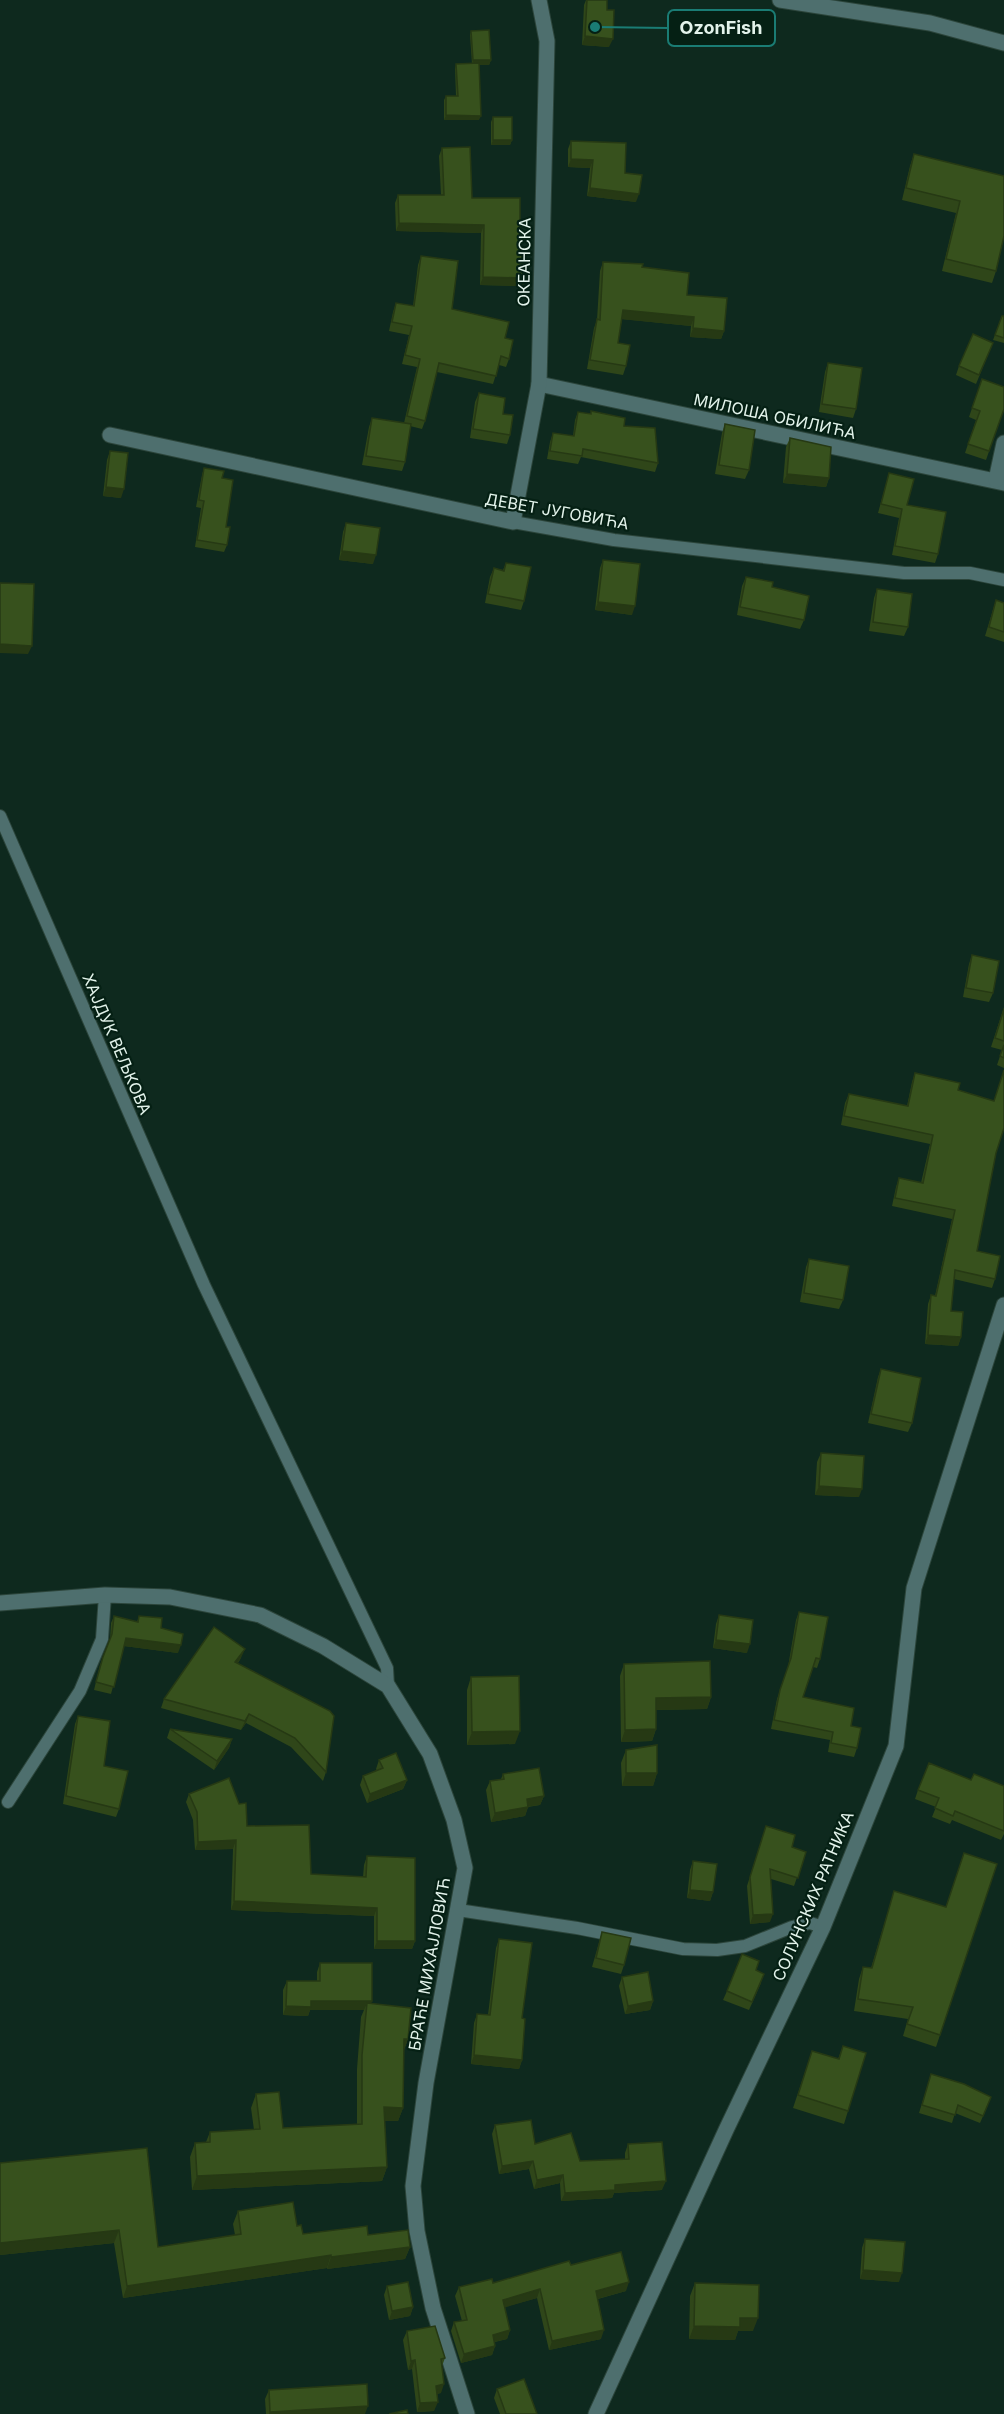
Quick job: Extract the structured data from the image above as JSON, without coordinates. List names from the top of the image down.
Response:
{
  "streets": {
    "street": [
      "ОКЕАНСКА",
      "МИЛОША ОБИЛИЋА",
      "ДЕВЕТ ЈУГОВИЋА",
      "СОЛУНСКИХ РАТНИКА",
      "БРАЋЕ МИХАЈЛОВИЋ"
    ],
    "lane": ["ХАЈДУК ВЕЉКОВА"]
  },
  "crossings": [
    ["ОКЕАНСКА", "МИЛОША ОБИЛИЋА"],
    ["ОКЕАНСКА", "ДЕВЕТ ЈУГОВИЋА"],
    ["ХАЈДУК ВЕЉКОВА", "БРАЋЕ МИХАЈЛОВИЋ"]
  ],
  "places": ["OzonFish"]
}
